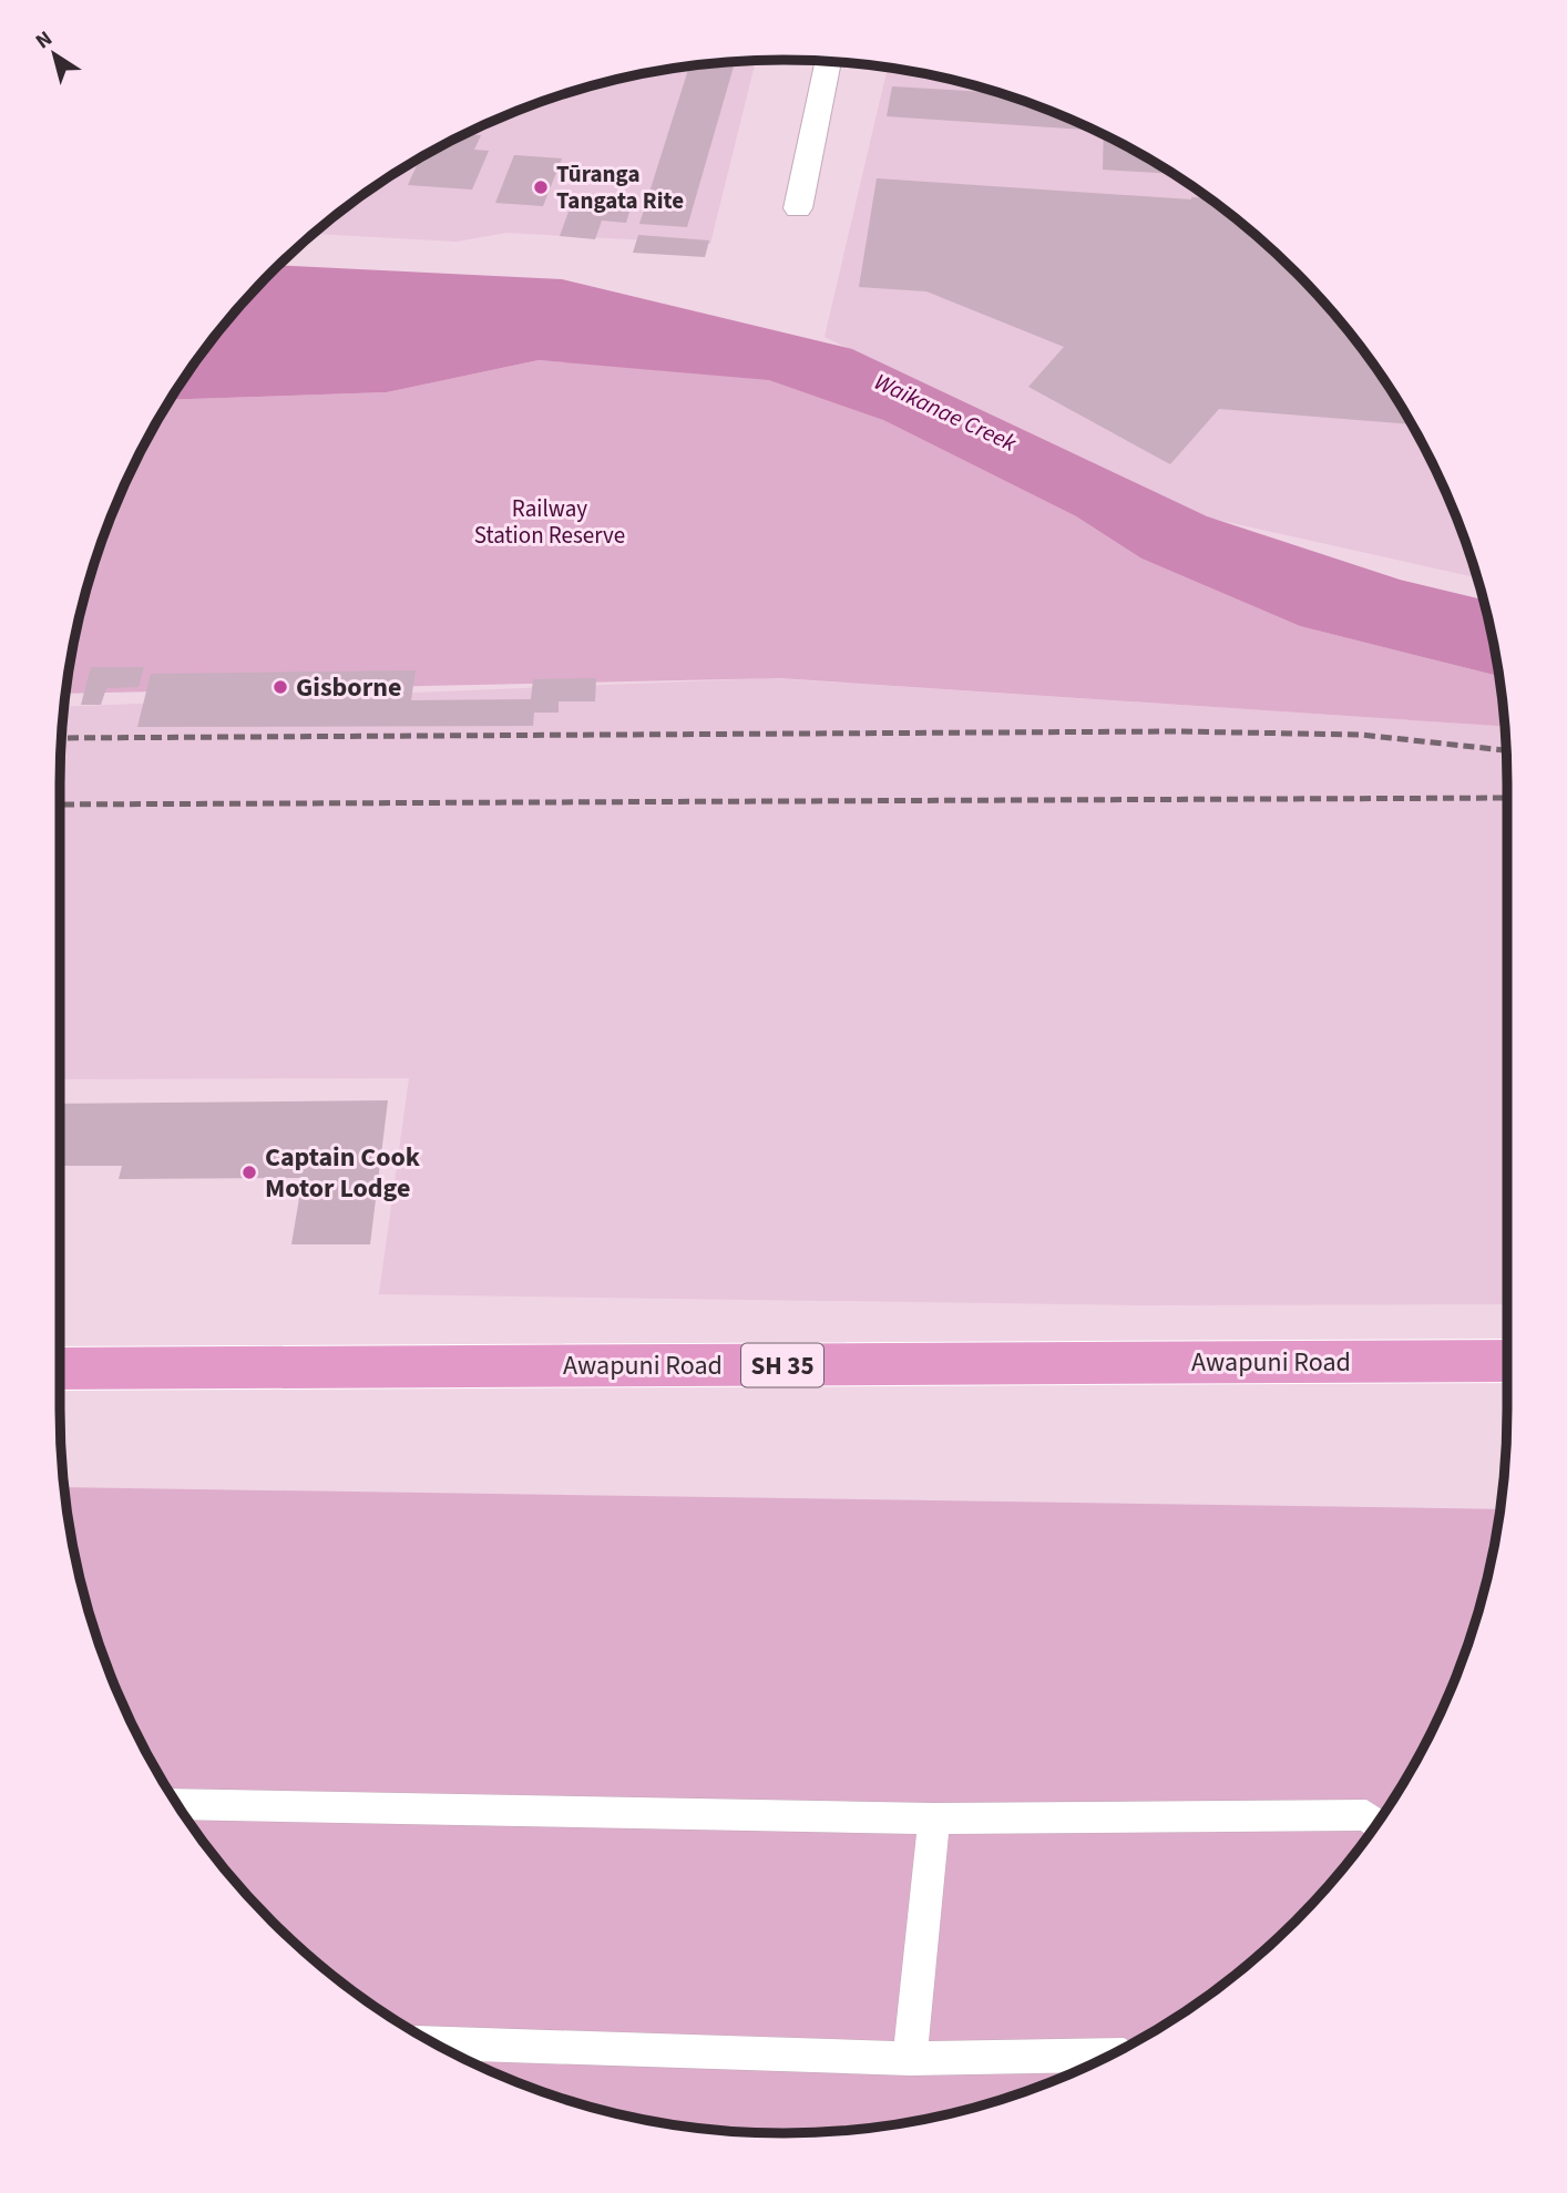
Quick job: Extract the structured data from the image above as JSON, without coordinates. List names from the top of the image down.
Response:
{
  "streets": {
    "highway": ["Awapuni Road", "SH 35"]
  },
  "water": ["Waikanae Creek"],
  "parks": ["Railway Station Reserve"],
  "places": ["Tūranga Tangata Rite", "Gisborne", "Captain Cook Motor Lodge"],
  "north": "top left"
}
